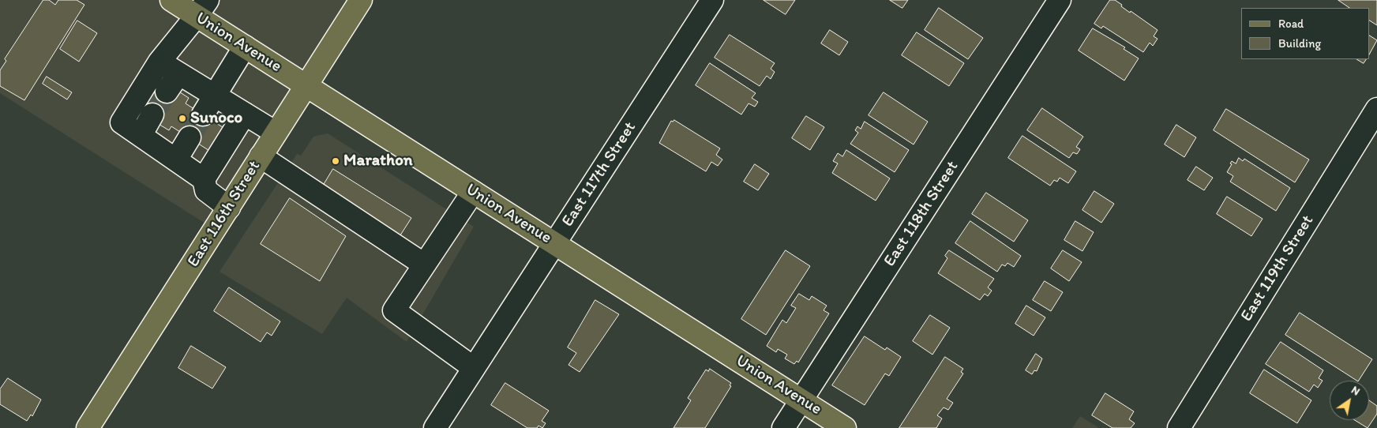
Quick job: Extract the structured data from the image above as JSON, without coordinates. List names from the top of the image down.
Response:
{
  "streets": {
    "main road": ["Union Avenue", "East 116th Street"],
    "street": ["East 117th Street", "East 118th Street", "East 119th Street"]
  },
  "crossings": [
    ["Union Avenue", "East 117th Street"],
    ["Union Avenue", "East 116th Street"],
    ["Union Avenue", "East 118th Street"]
  ],
  "places": ["Sunoco", "Marathon"],
  "legend": ["Road", "Building"],
  "north": "top right"
}
